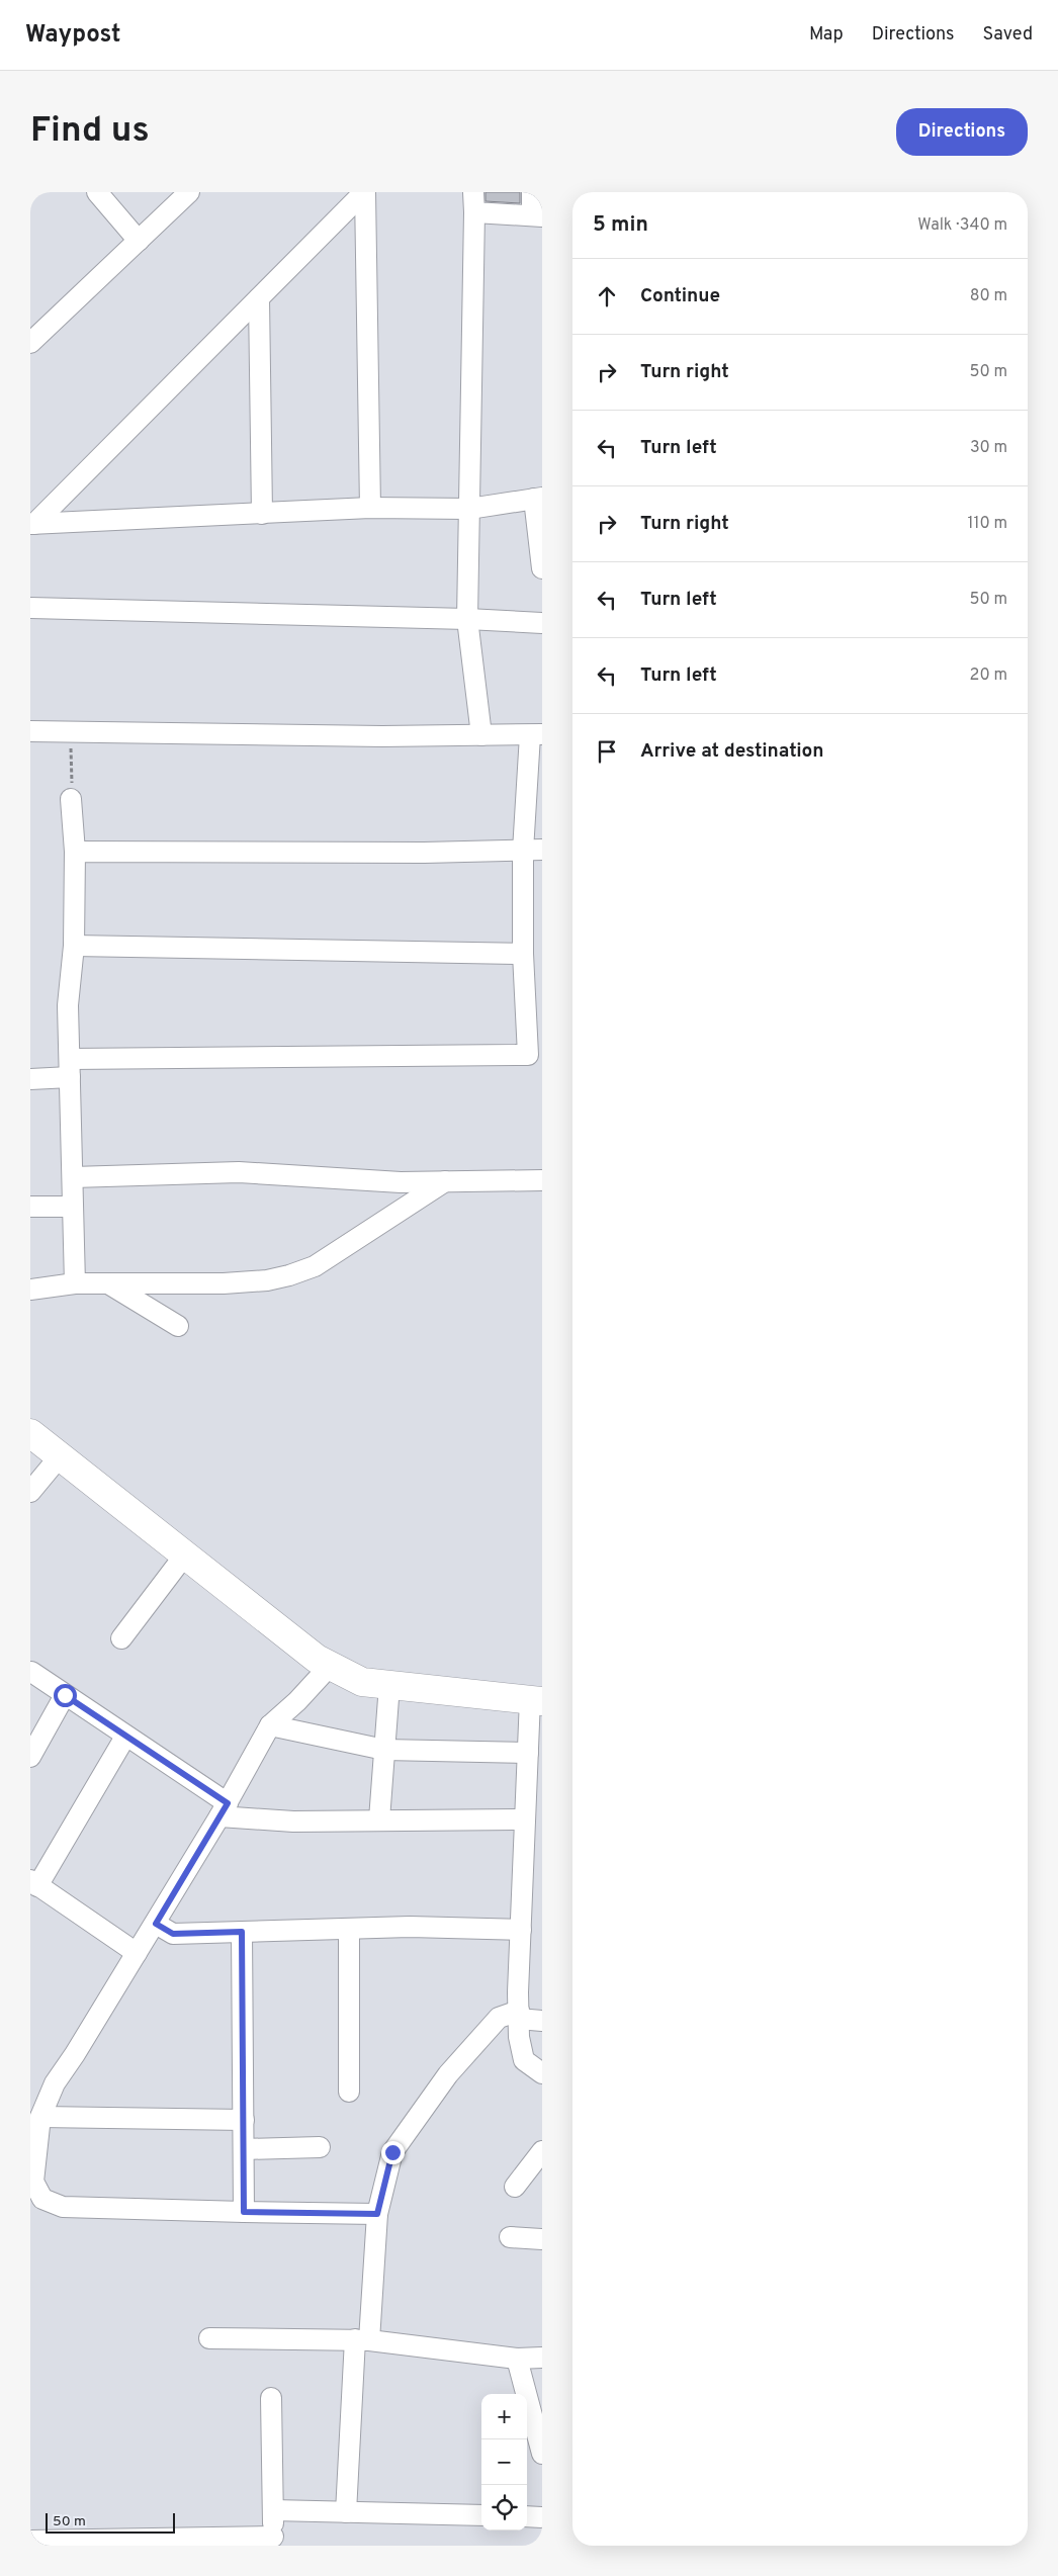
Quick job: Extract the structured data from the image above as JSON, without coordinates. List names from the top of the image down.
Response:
{
  "scale_bar": "50 m",
  "page": {
    "header": "Waypost",
    "nav": ["Map", "Directions", "Saved"],
    "buttons": "Directions",
    "title": "Find us",
    "heading": ["5 min", "Walk · 340 m"],
    "list": [
      ["Continue", "80 m"],
      ["Turn right", "50 m"],
      ["Turn left", "30 m"],
      ["Turn right", "110 m"],
      ["Turn left", "50 m"],
      ["Turn left", "20 m"],
      "Arrive at destination"
    ],
    "map_buttons": ["+", "−"],
    "scale": "50 m"
  }
}
